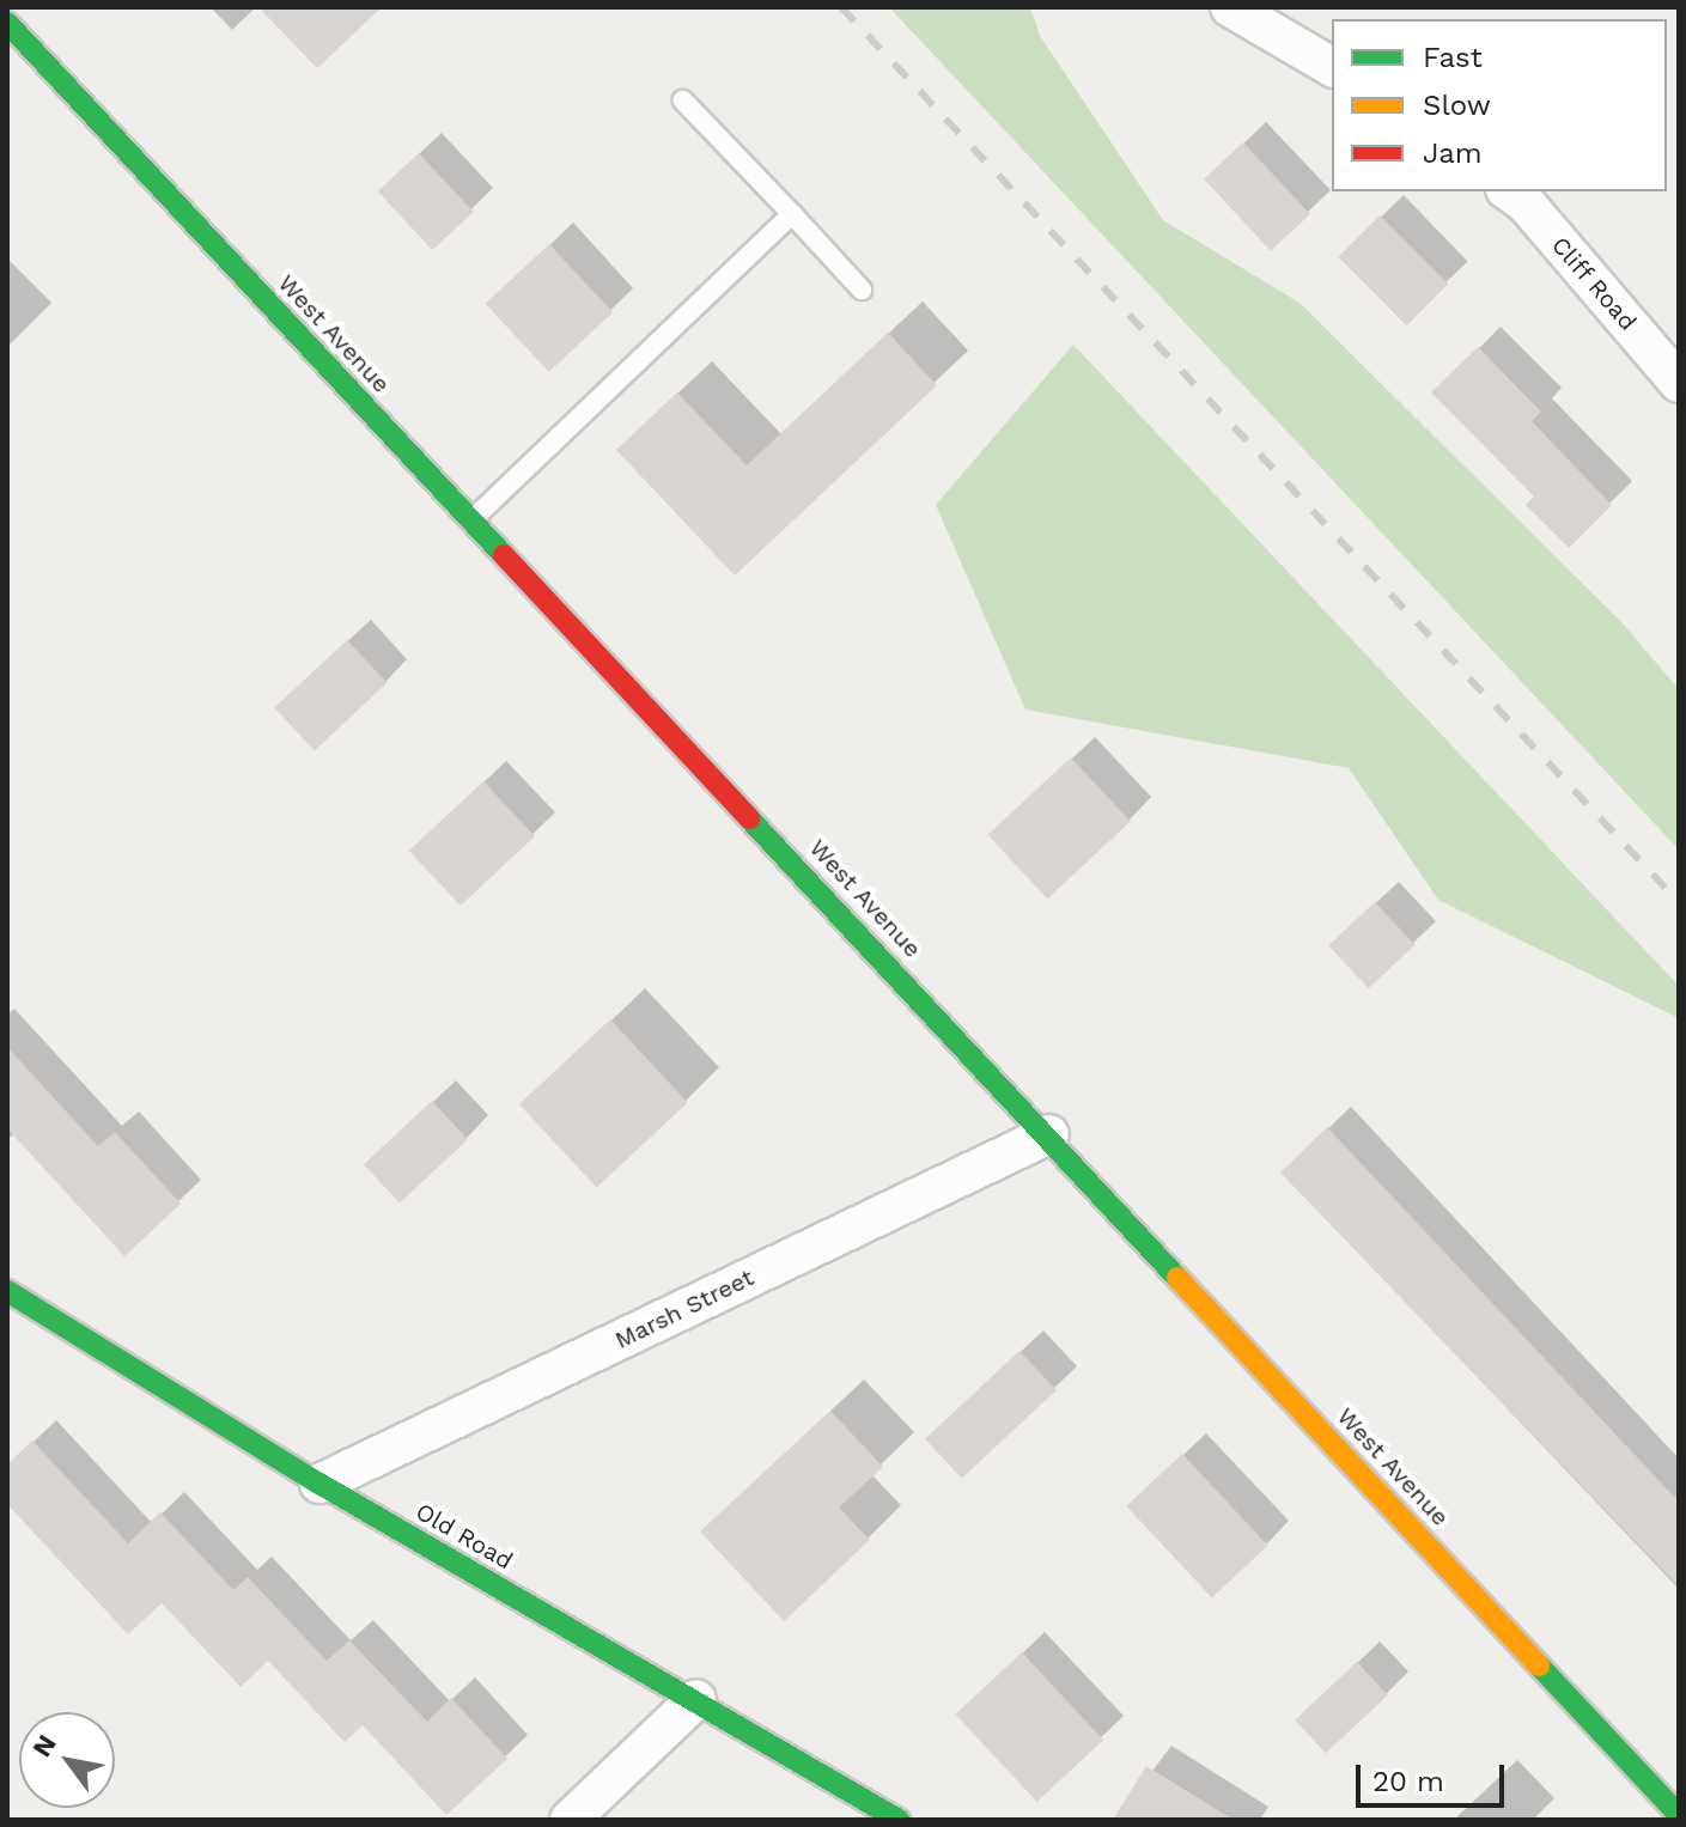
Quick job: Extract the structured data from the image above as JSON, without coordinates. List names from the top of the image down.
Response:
{
  "streets": {
    "street": [
      "Cliff Road",
      "West Avenue",
      "Marsh Street",
      "Old Road"
    ]
  },
  "crossings": [
    ["West Avenue", "Marsh Street"],
    ["Marsh Street", "Old Road"]
  ],
  "legend": ["Fast", "Slow", "Jam"],
  "scale_bar": "20 m",
  "north": "top left"
}
